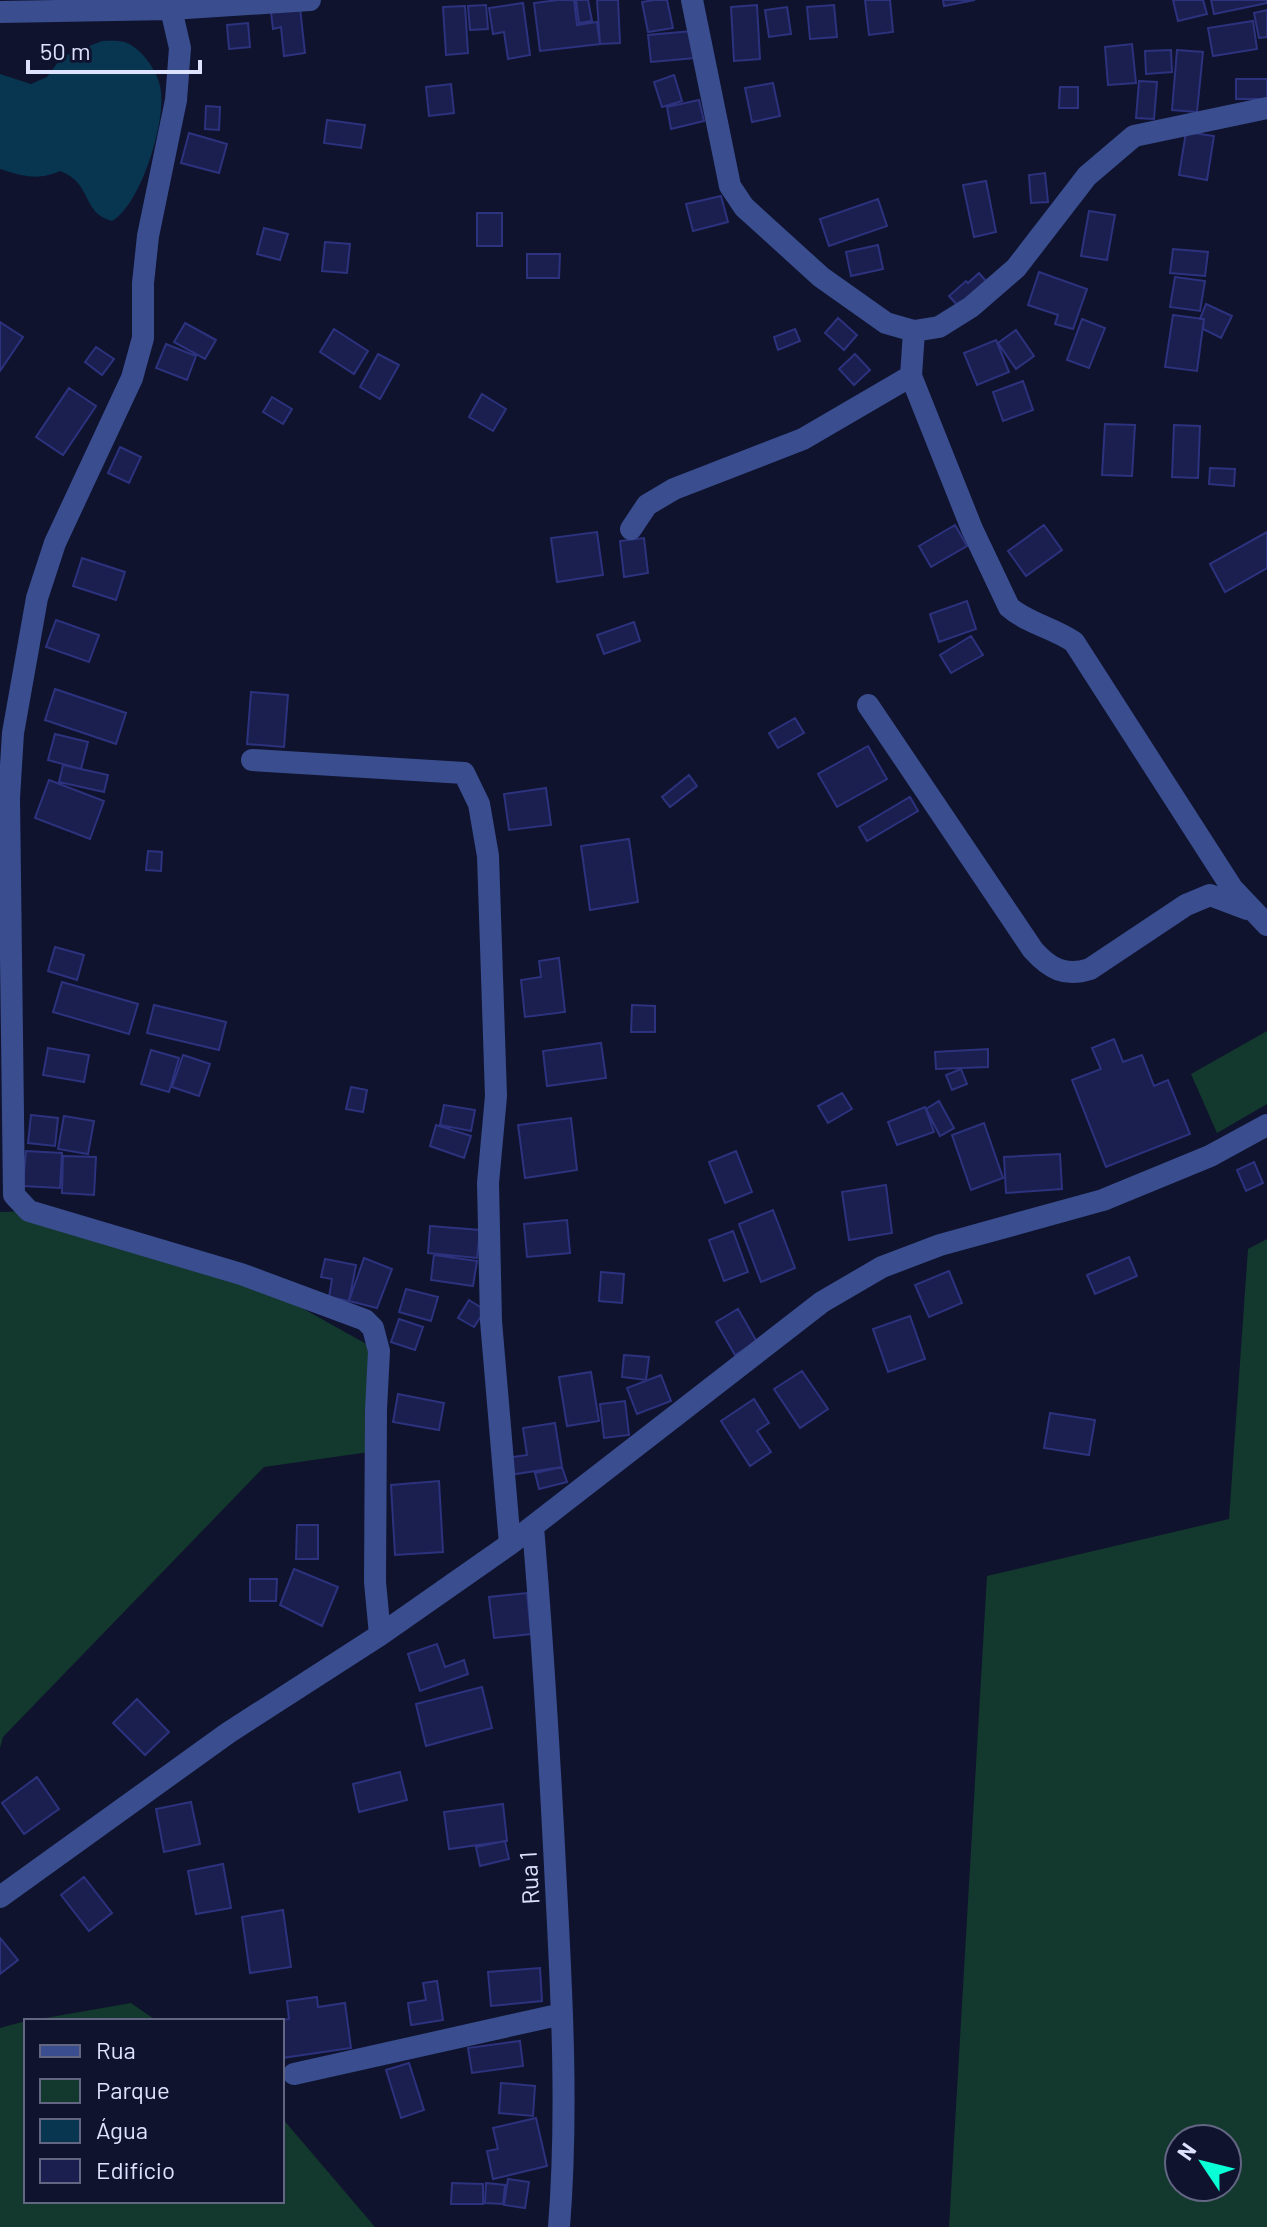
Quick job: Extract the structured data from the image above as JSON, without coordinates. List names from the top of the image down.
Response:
{
  "streets": {
    "street": ["Rua 1"]
  },
  "legend": [
    "Rua",
    "Parque",
    "Água",
    "Edifício"
  ],
  "scale_bar": "50 m",
  "north": "top left"
}
